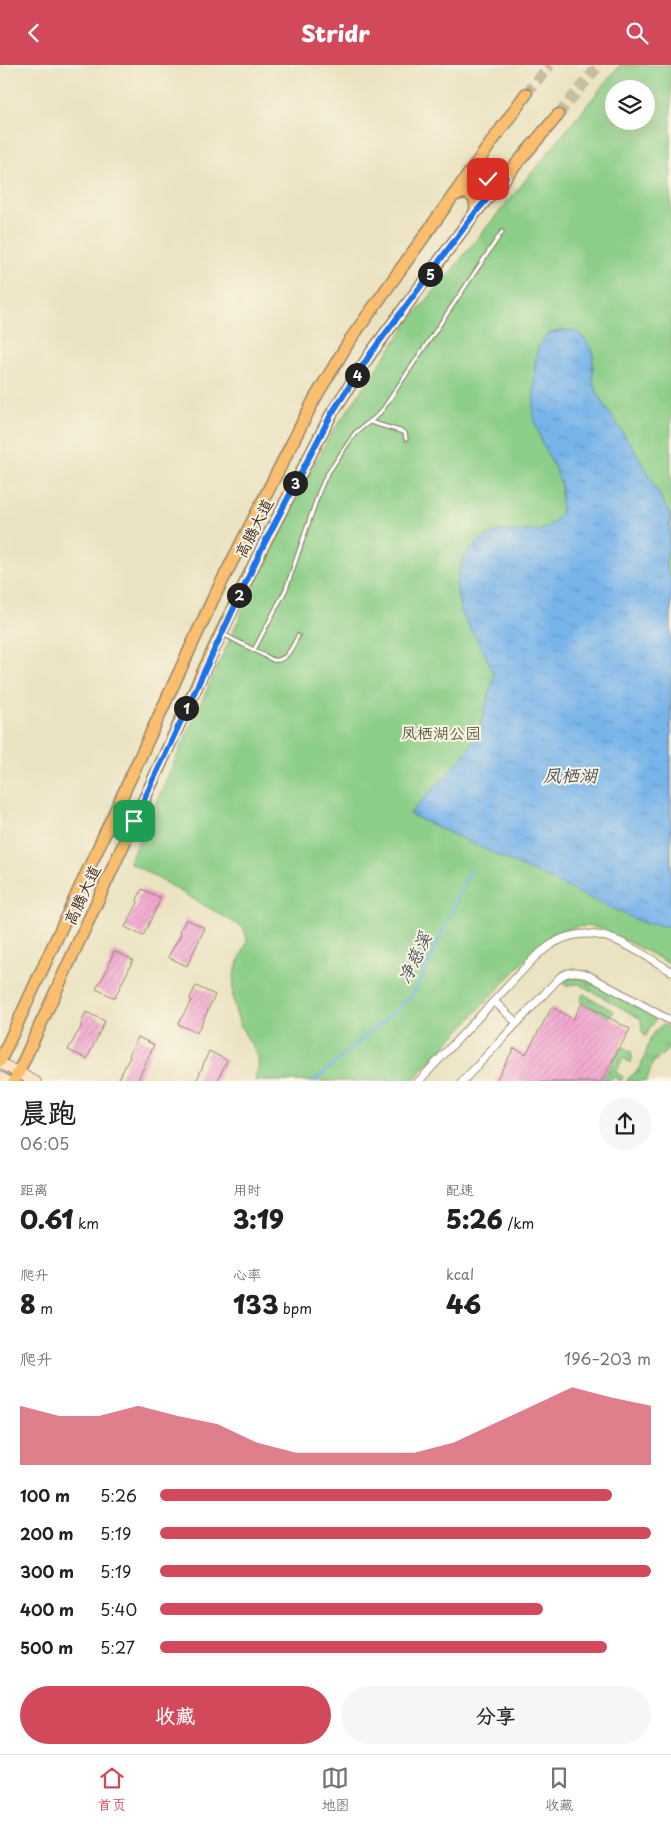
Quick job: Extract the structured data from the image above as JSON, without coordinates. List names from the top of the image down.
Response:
{
  "streets": {
    "main road": ["高腾大道"]
  },
  "water": ["凤栖湖", "净慈溪"],
  "parks": ["凤栖湖公园"],
  "page": {
    "header": "Stridr",
    "pins": [
      "5",
      "4",
      "3",
      "2",
      "1"
    ],
    "heading": ["晨跑", "06:05"],
    "stats": [
      ["距离", "0.61 km"],
      ["用时", "3:19"],
      ["配速", "5:26 /km"],
      ["爬升", "8 m"],
      ["心率", "133 bpm"],
      ["kcal", "46"]
    ],
    "chart": ["爬升", "196–203 m"],
    "list": [
      {
        "name": "100 m",
        "note": "5:26"
      },
      {
        "name": "200 m",
        "note": "5:19"
      },
      {
        "name": "300 m",
        "note": "5:19"
      },
      {
        "name": "400 m",
        "note": "5:40"
      },
      {
        "name": "500 m",
        "note": "5:27"
      }
    ],
    "buttons": ["收藏", "分享"],
    "tabs": ["首页", "地图", "收藏"]
  }
}
